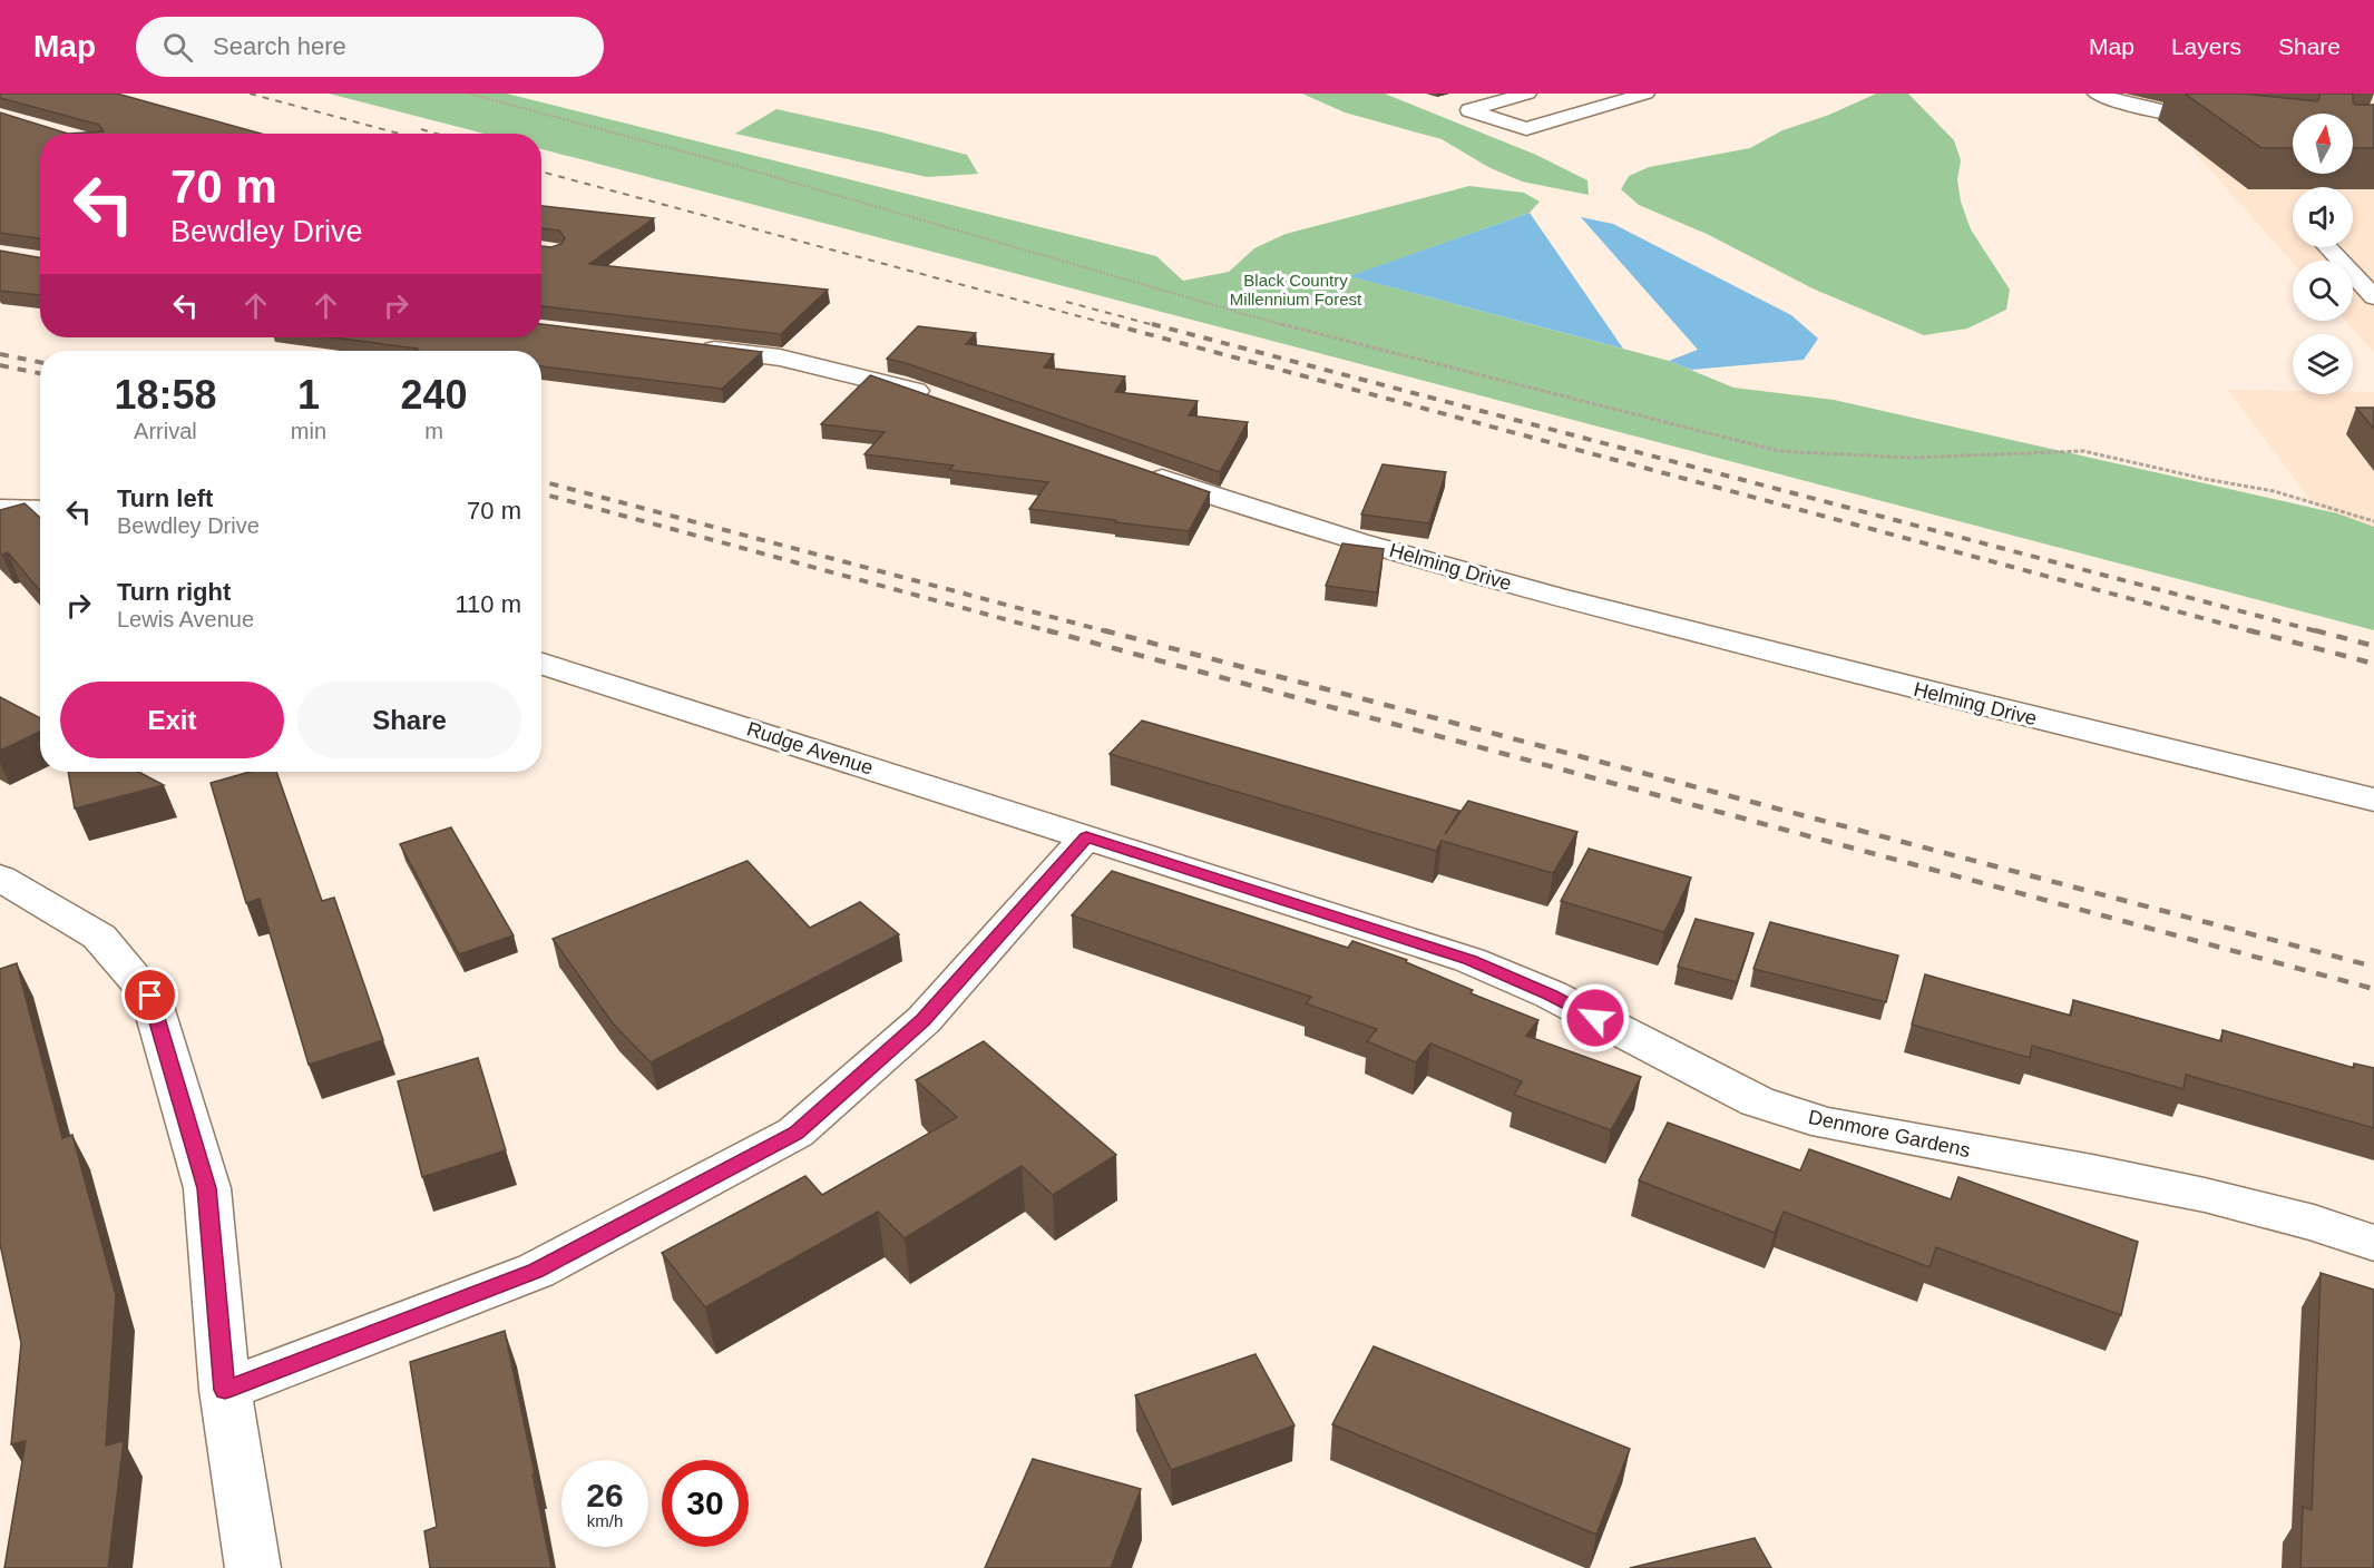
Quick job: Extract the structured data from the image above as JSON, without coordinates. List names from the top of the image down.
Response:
{
  "streets": {
    "street": ["Helming Drive", "Rudge Avenue", "Denmore Gardens"]
  },
  "crossings": [
    ["Rudge Avenue", "Denmore Gardens"]
  ],
  "parks": ["Black Country Millennium Forest"],
  "north": "top",
  "page": {
    "header": "Map",
    "search": "Search here",
    "nav": ["Map", "Layers", "Share"],
    "turn": ["70 m", "Bewdley Drive"],
    "eta": [
      "18:58",
      "Arrival",
      "1",
      "min",
      "240",
      "m"
    ],
    "list": [
      {
        "name": "Turn left",
        "note": "Bewdley Drive",
        "value": "70 m"
      },
      {
        "name": "Turn right",
        "note": "Lewis Avenue",
        "value": "110 m"
      }
    ],
    "buttons": ["Exit", "Share"],
    "speed": "26 km/h",
    "limit": "30"
  }
}
